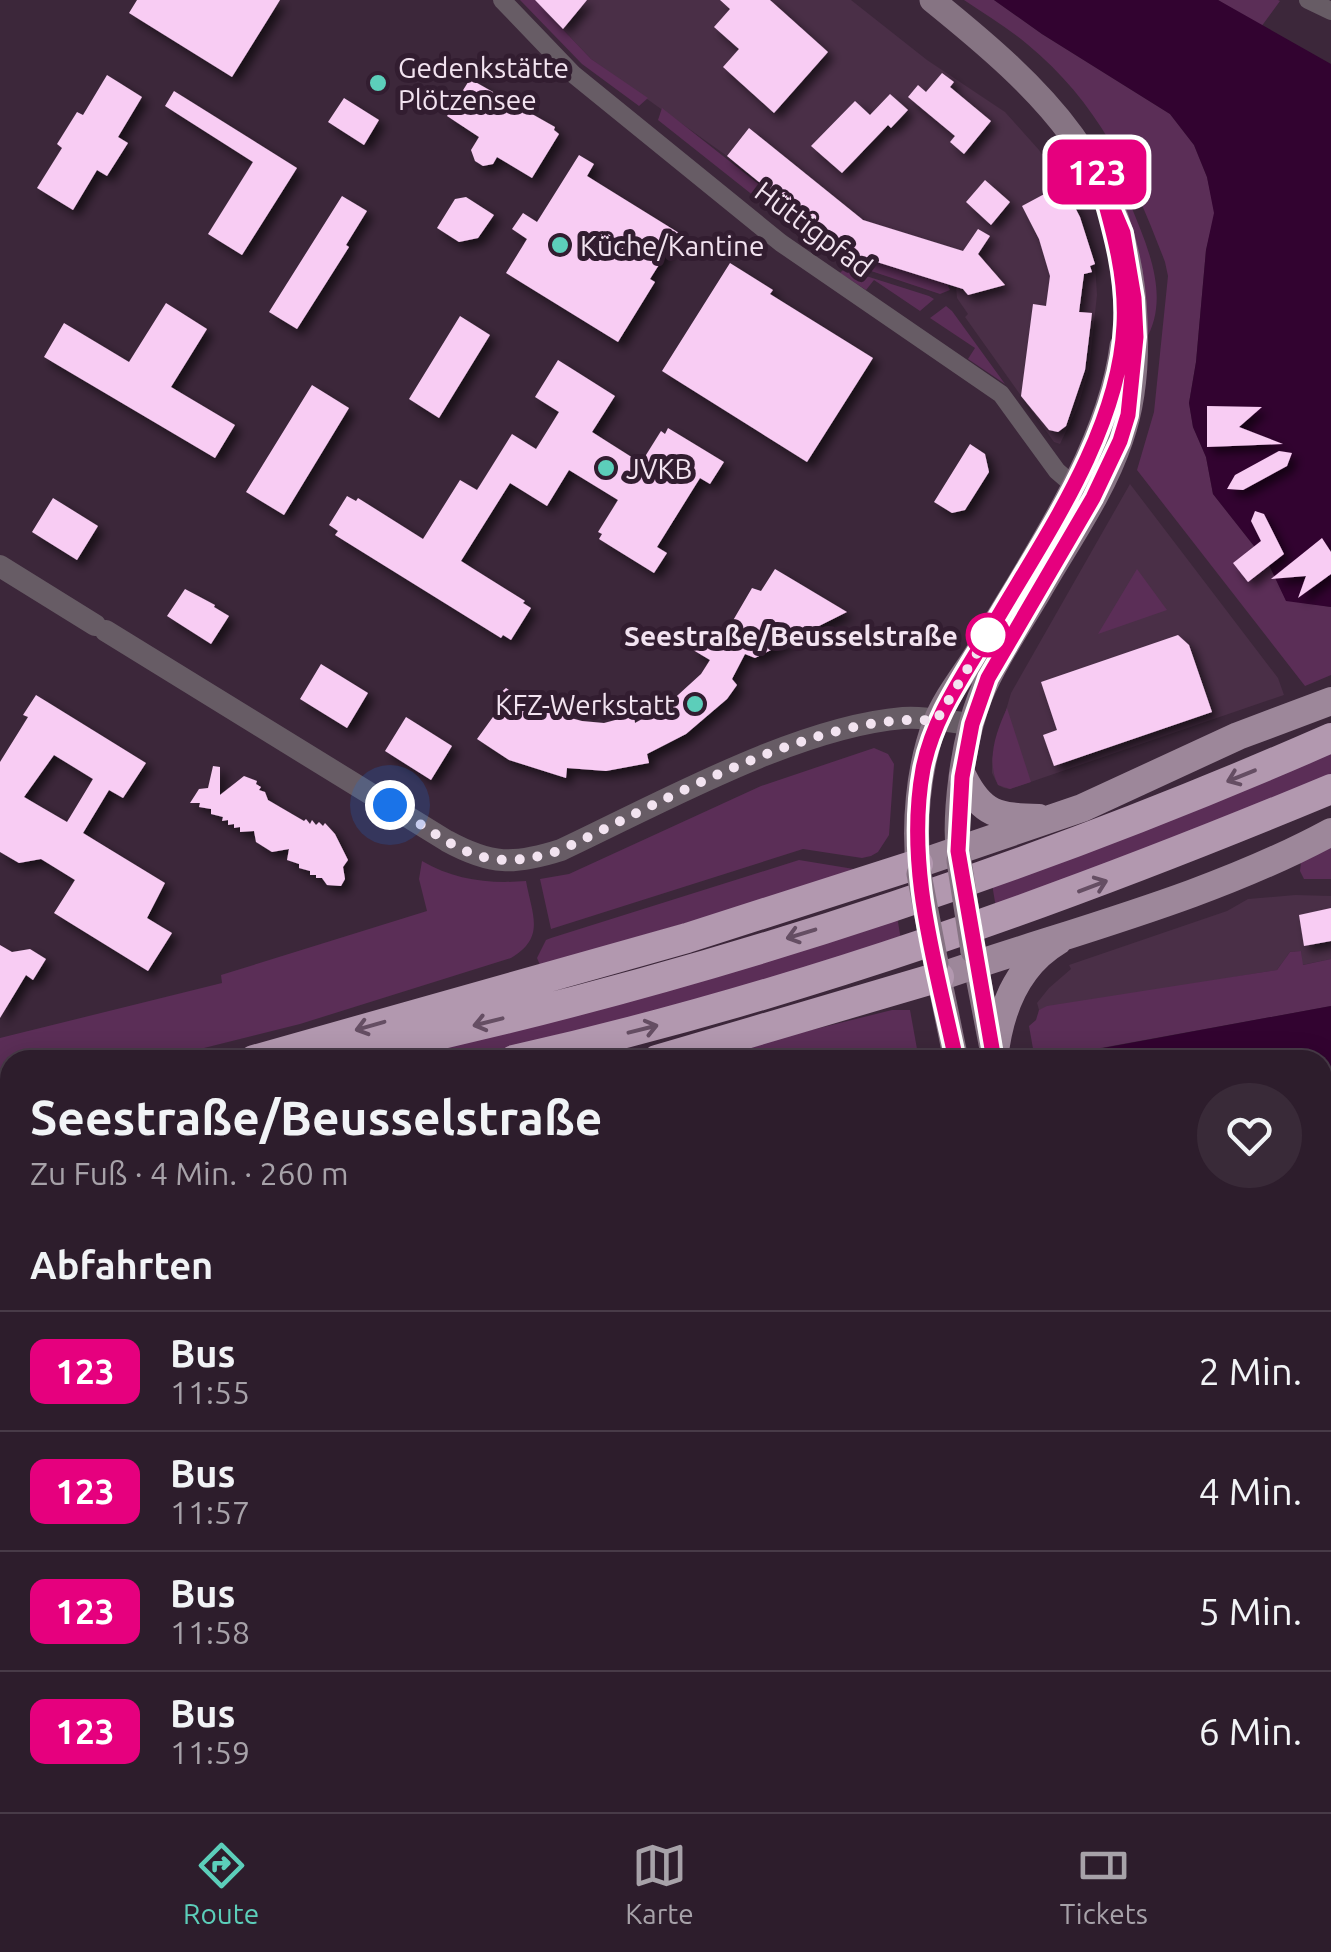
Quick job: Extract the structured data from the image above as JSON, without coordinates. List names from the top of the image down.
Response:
{
  "streets": {
    "street": ["Hüttigpfad"]
  },
  "places": [
    "Gedenkstätte Plötzensee",
    "Küche/Kantine",
    "JVKB",
    "Seestraße/Beusselstraße",
    "KFZ-Werkstatt"
  ],
  "lines": ["bus line 123"],
  "page": {
    "on_map": "123",
    "heading": [
      ["Seestraße/Beusselstraße", "Zu Fuß · 4 Min. · 260 m"],
      "Abfahrten"
    ],
    "list": [
      {
        "mark": "123",
        "name": "Bus",
        "note": "11:55",
        "value": "2 Min."
      },
      {
        "mark": "123",
        "name": "Bus",
        "note": "11:57",
        "value": "4 Min."
      },
      {
        "mark": "123",
        "name": "Bus",
        "note": "11:58",
        "value": "5 Min."
      },
      {
        "mark": "123",
        "name": "Bus",
        "note": "11:59",
        "value": "6 Min."
      }
    ],
    "tabs": ["Route", "Karte", "Tickets"]
  }
}
